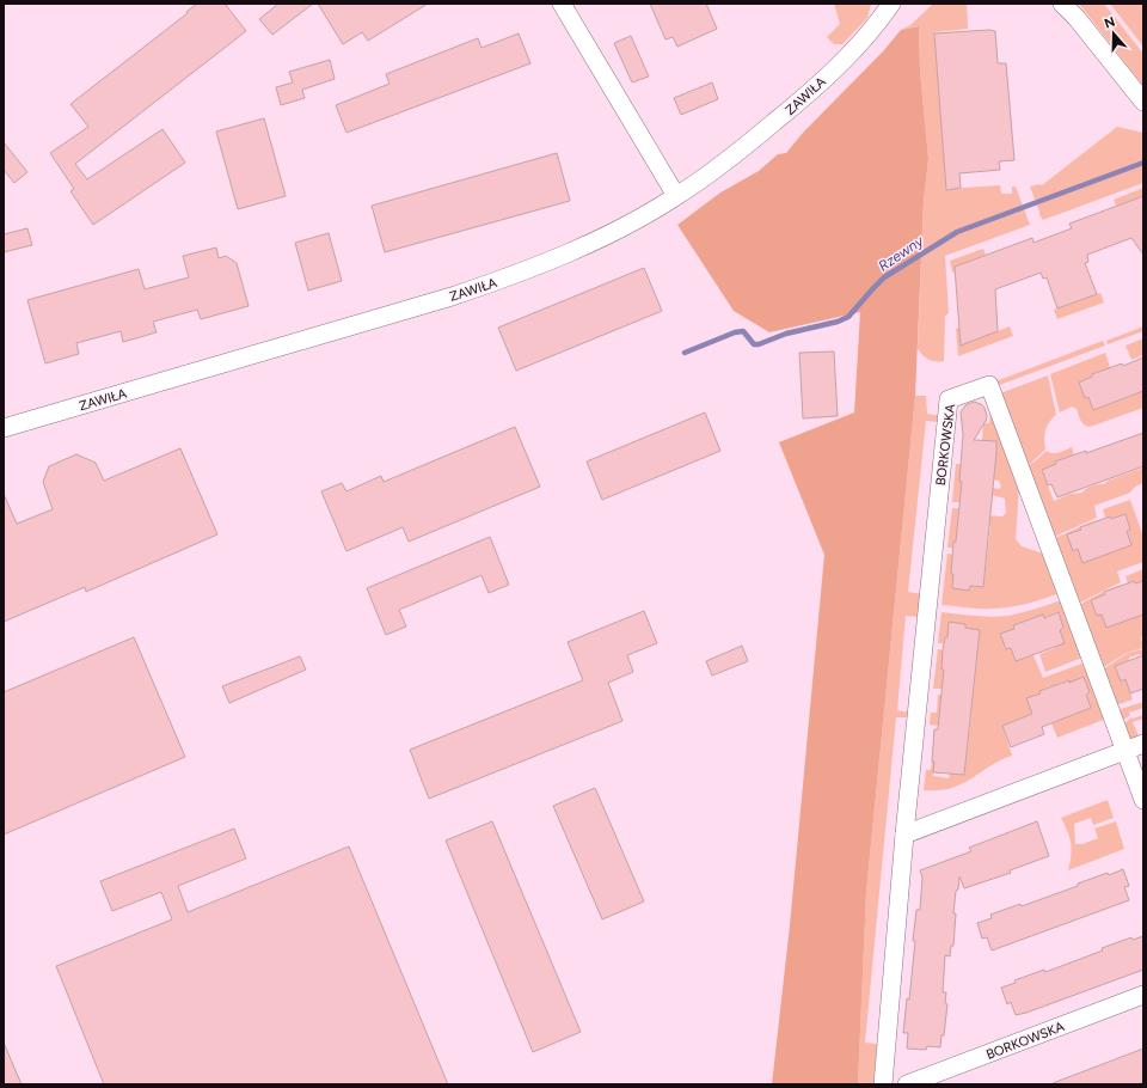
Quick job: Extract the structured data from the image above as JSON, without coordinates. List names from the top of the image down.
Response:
{
  "streets": {
    "street": ["ZAWIŁA", "BORKOWSKA"]
  },
  "water": ["Rzewny"],
  "north": "top"
}
